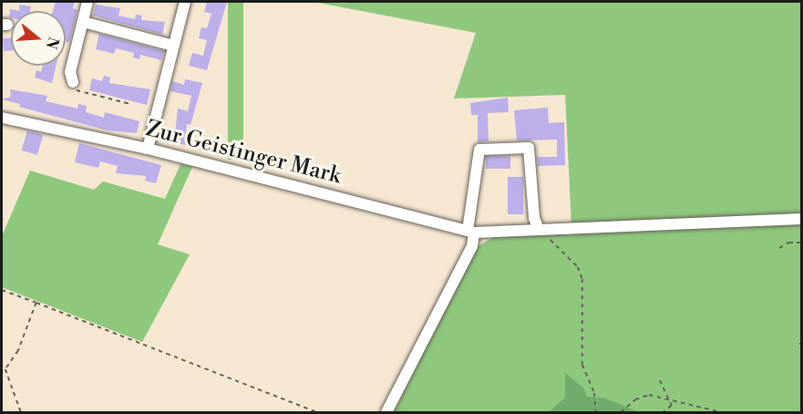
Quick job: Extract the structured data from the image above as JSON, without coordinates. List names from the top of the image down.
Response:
{
  "streets": {
    "street": ["Zur Geistinger Mark"]
  },
  "north": "right"
}
